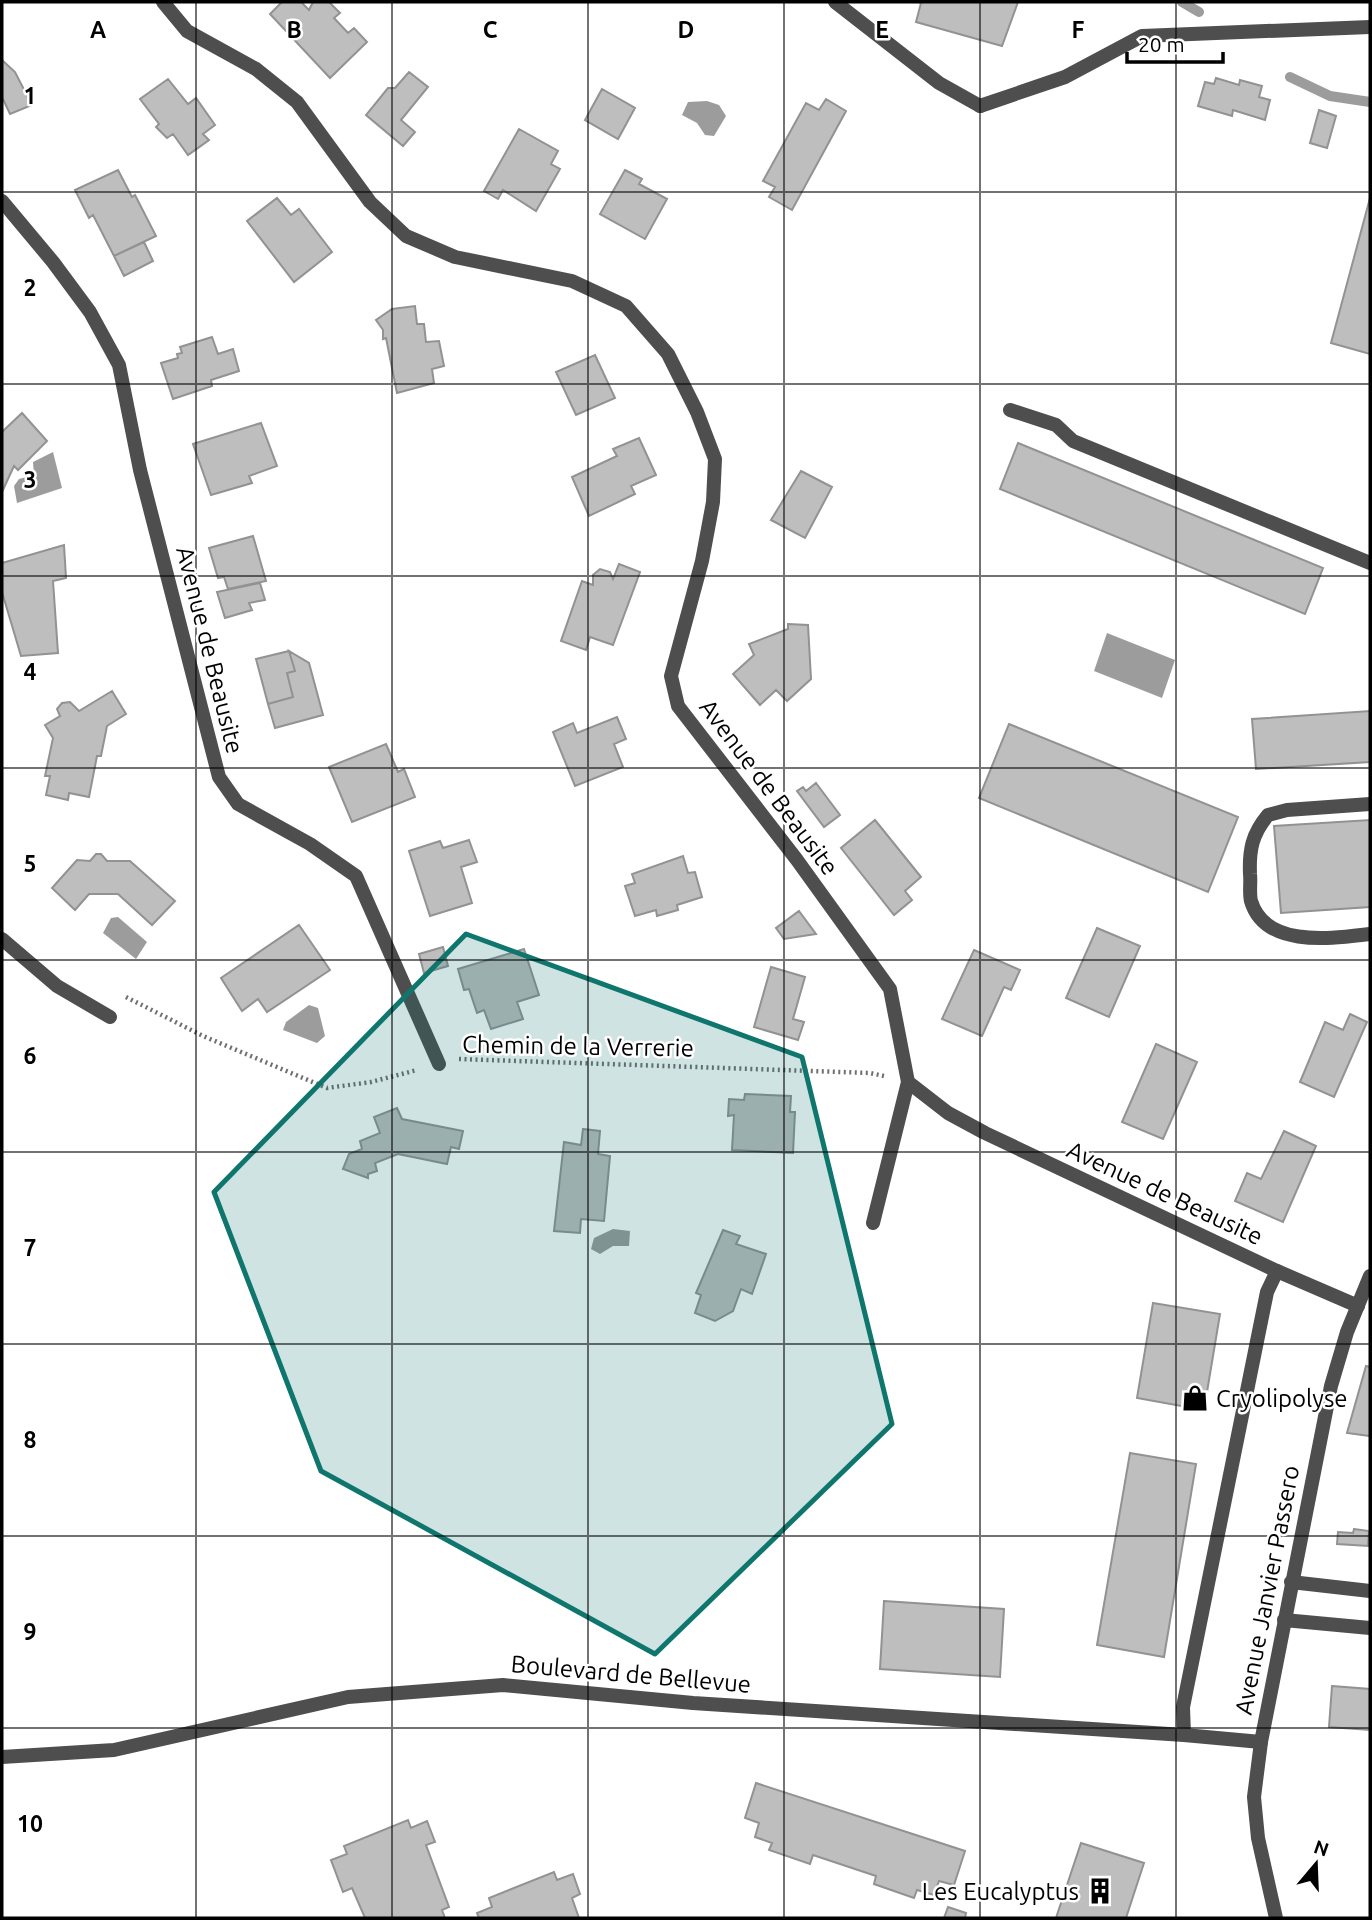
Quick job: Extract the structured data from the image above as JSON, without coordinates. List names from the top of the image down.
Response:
{
  "streets": {
    "street": ["Avenue de Beausite", "Avenue Janvier Passero", "Boulevard de Bellevue"],
    "path": ["Chemin de la Verrerie"]
  },
  "crossings": [
    ["Avenue de Beausite", "Chemin de la Verrerie"],
    ["Avenue de Beausite", "Avenue Janvier Passero"],
    ["Avenue Janvier Passero", "Boulevard de Bellevue"]
  ],
  "places": {
    "shop": ["Cryolipolyse"],
    "building": ["Les Eucalyptus"]
  },
  "scale_bar": "20 m",
  "north": "top",
  "grid": {
    "columns": [
      "A",
      "B",
      "C",
      "D",
      "E",
      "F"
    ],
    "rows": [
      "1",
      "2",
      "3",
      "4",
      "5",
      "6",
      "7",
      "8",
      "9",
      "10"
    ]
  }
}
